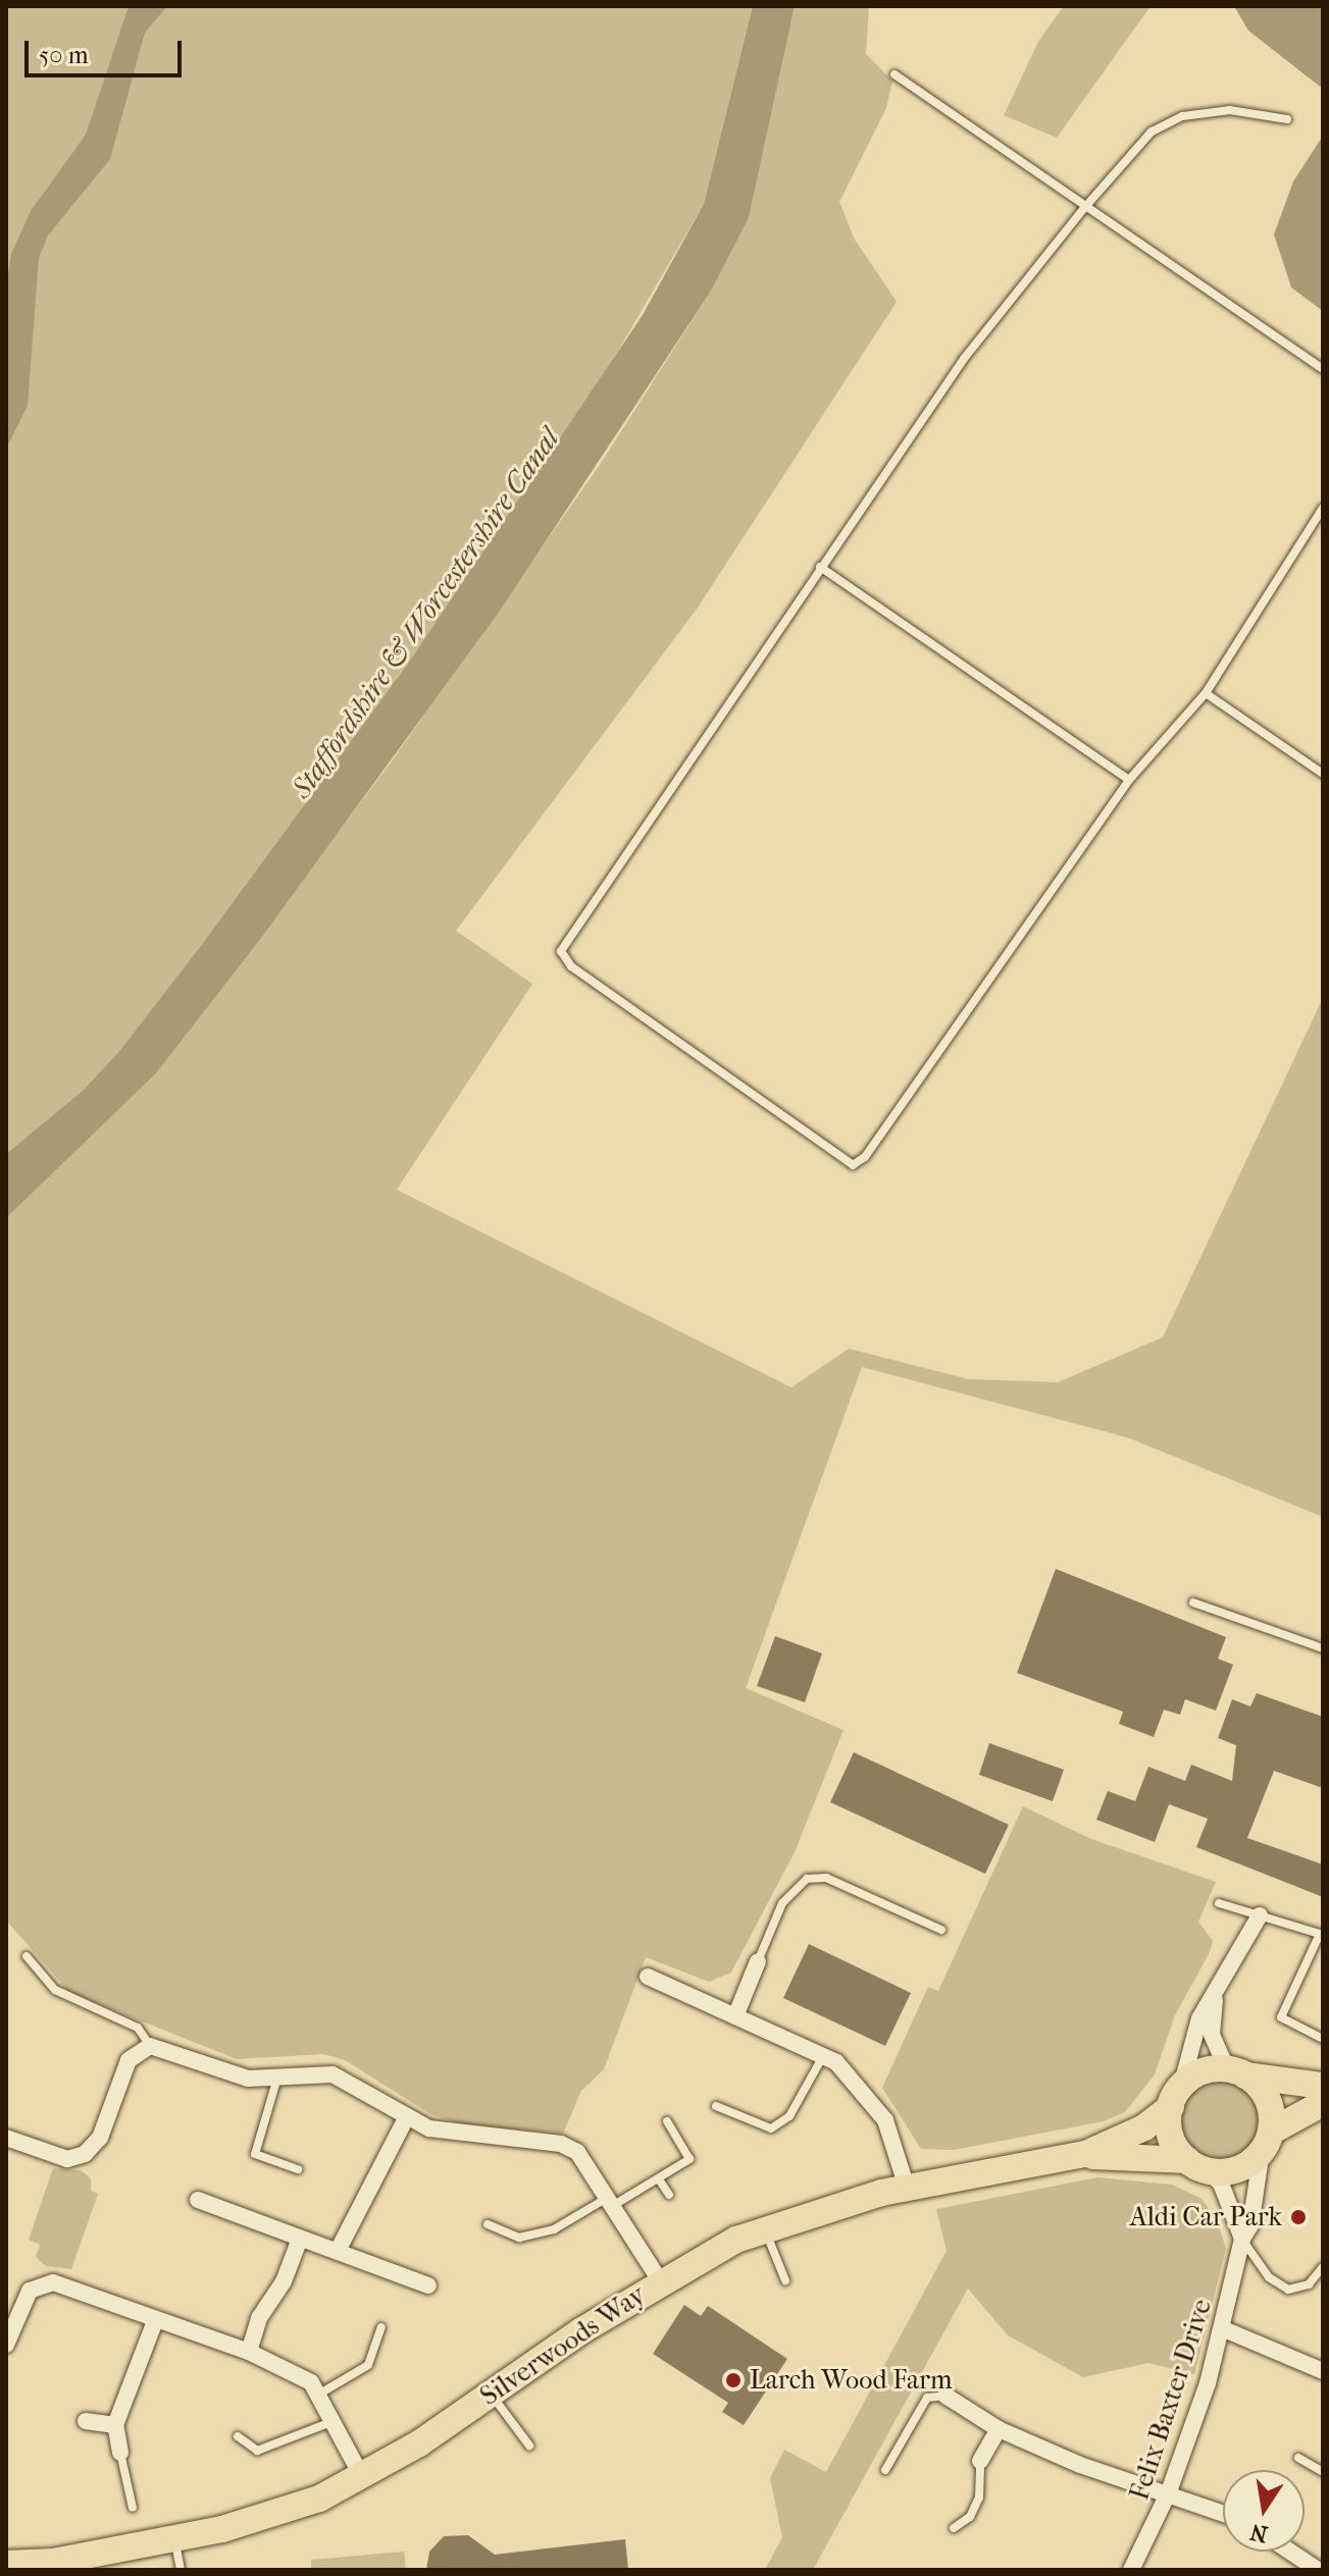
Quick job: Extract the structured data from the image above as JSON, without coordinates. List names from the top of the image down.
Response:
{
  "streets": {
    "main road": ["Silverwoods Way"],
    "street": ["Felix Baxter Drive"]
  },
  "crossings": [
    ["Silverwoods Way", "Felix Baxter Drive"]
  ],
  "water": ["Staffordshire & Worcestershire Canal"],
  "places": ["Aldi Car Park", "Larch Wood Farm"],
  "scale_bar": "50 m",
  "north": "bottom"
}
